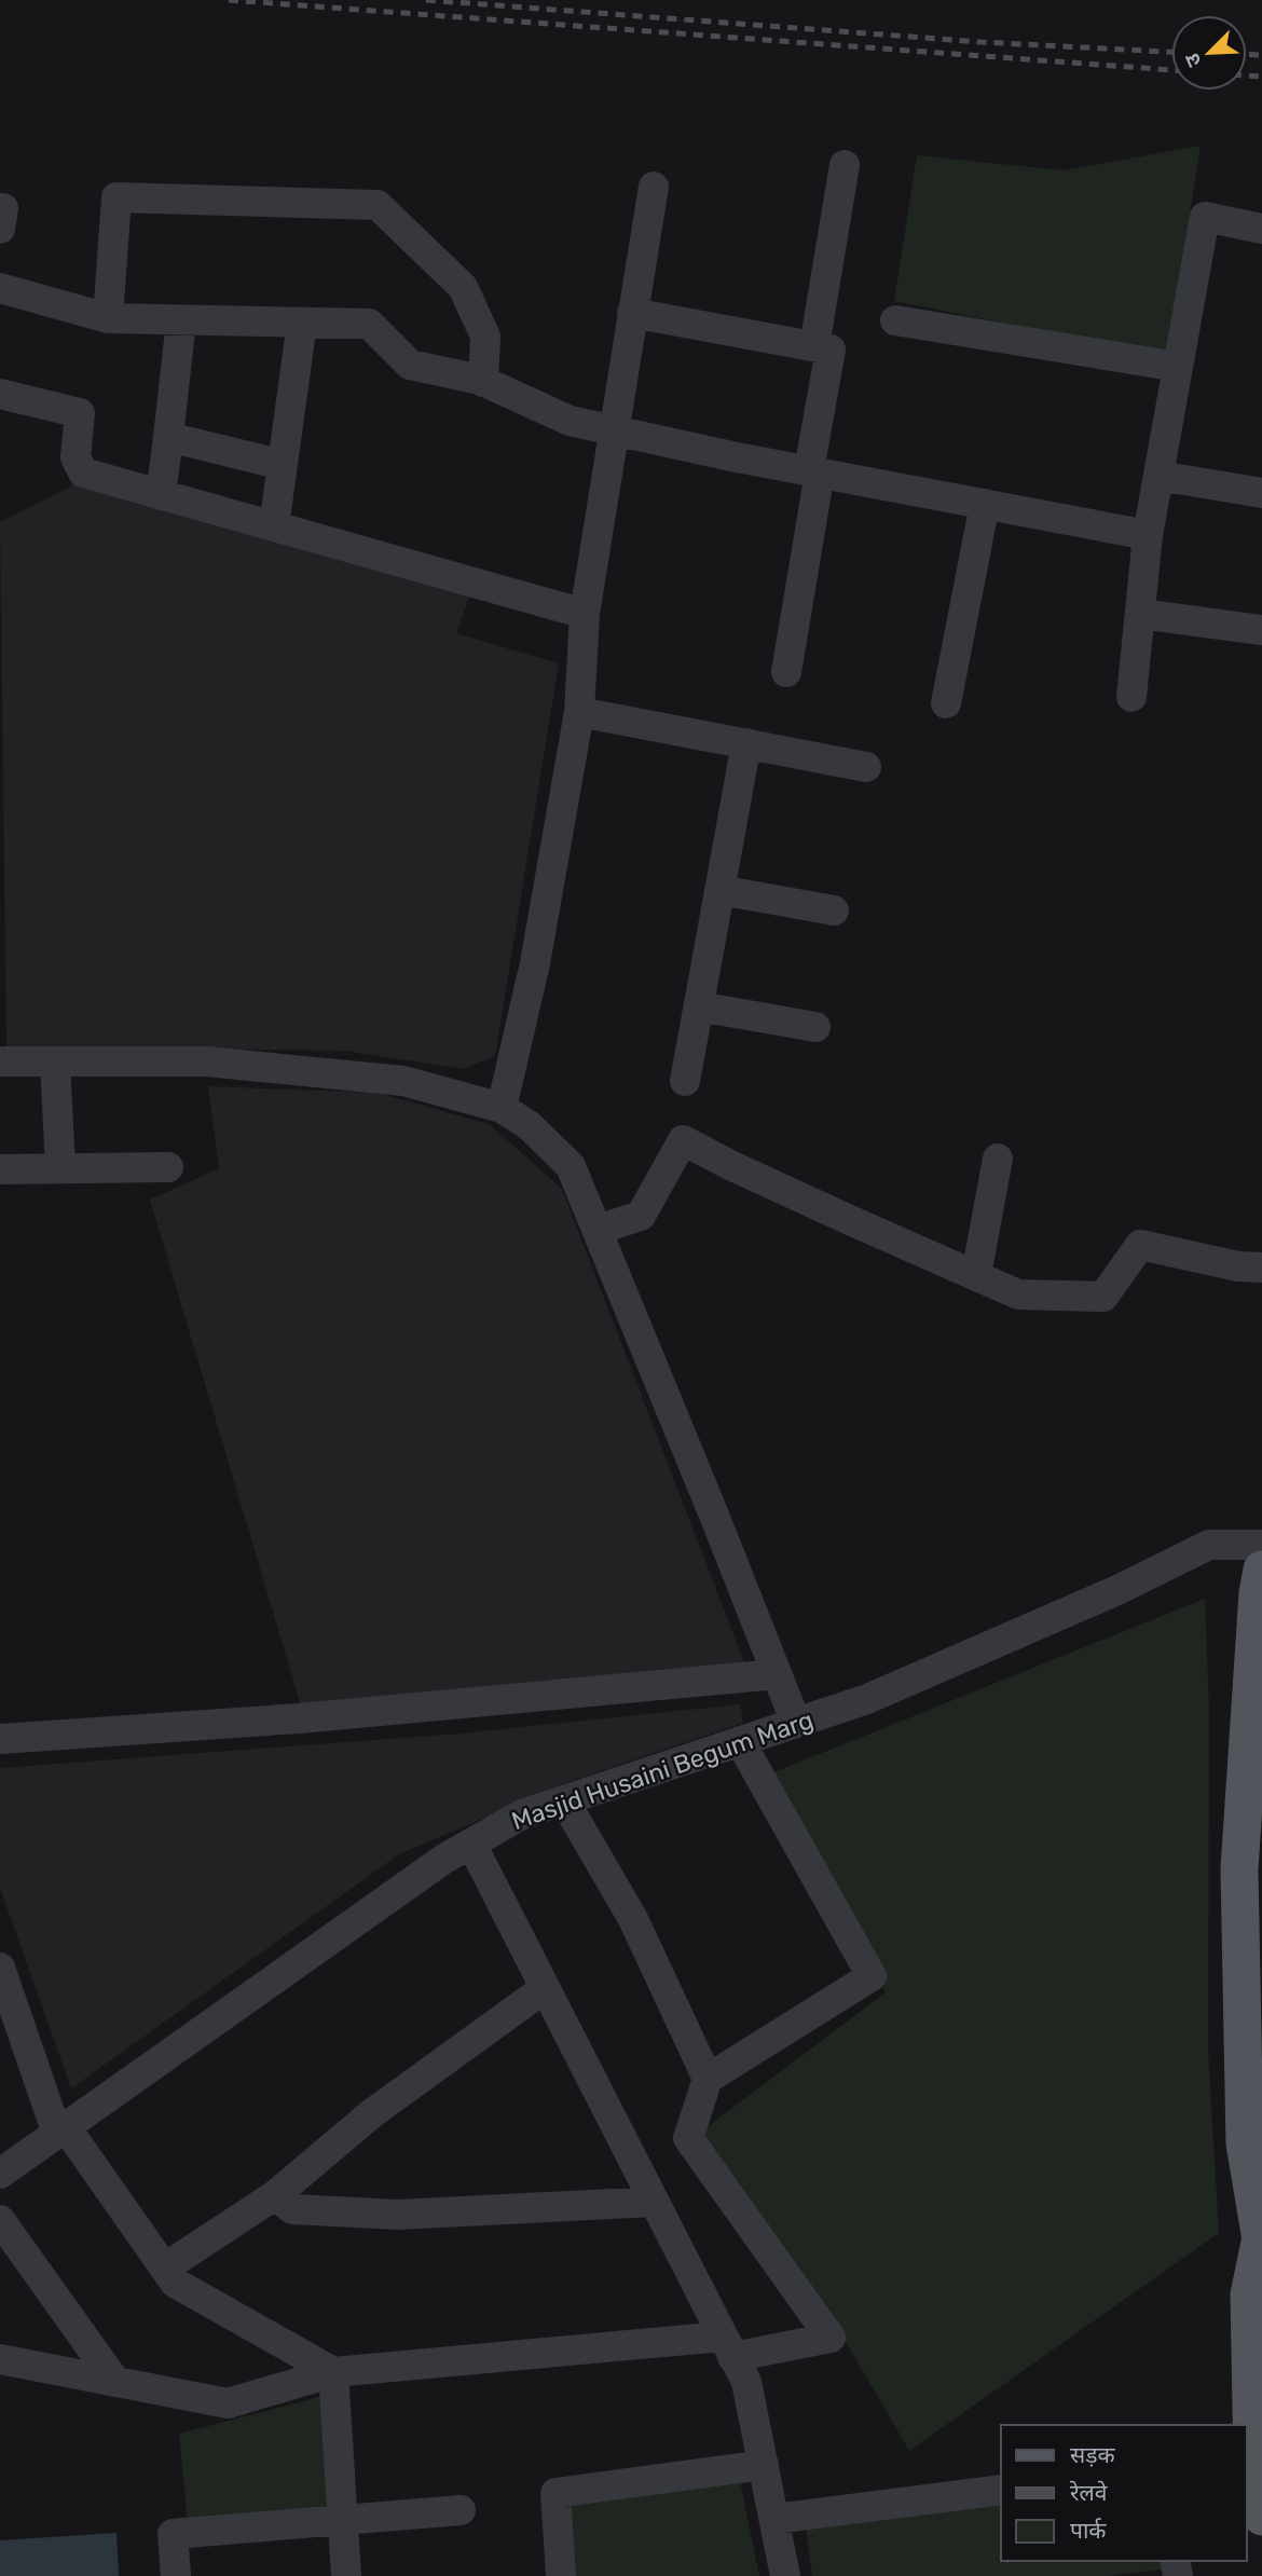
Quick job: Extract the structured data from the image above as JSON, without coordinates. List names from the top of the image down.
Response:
{
  "streets": {
    "street": ["Masjid Husaini Begum Marg"]
  },
  "legend": ["सड़क", "रेलवे", "पार्क"],
  "north": "bottom left"
}
